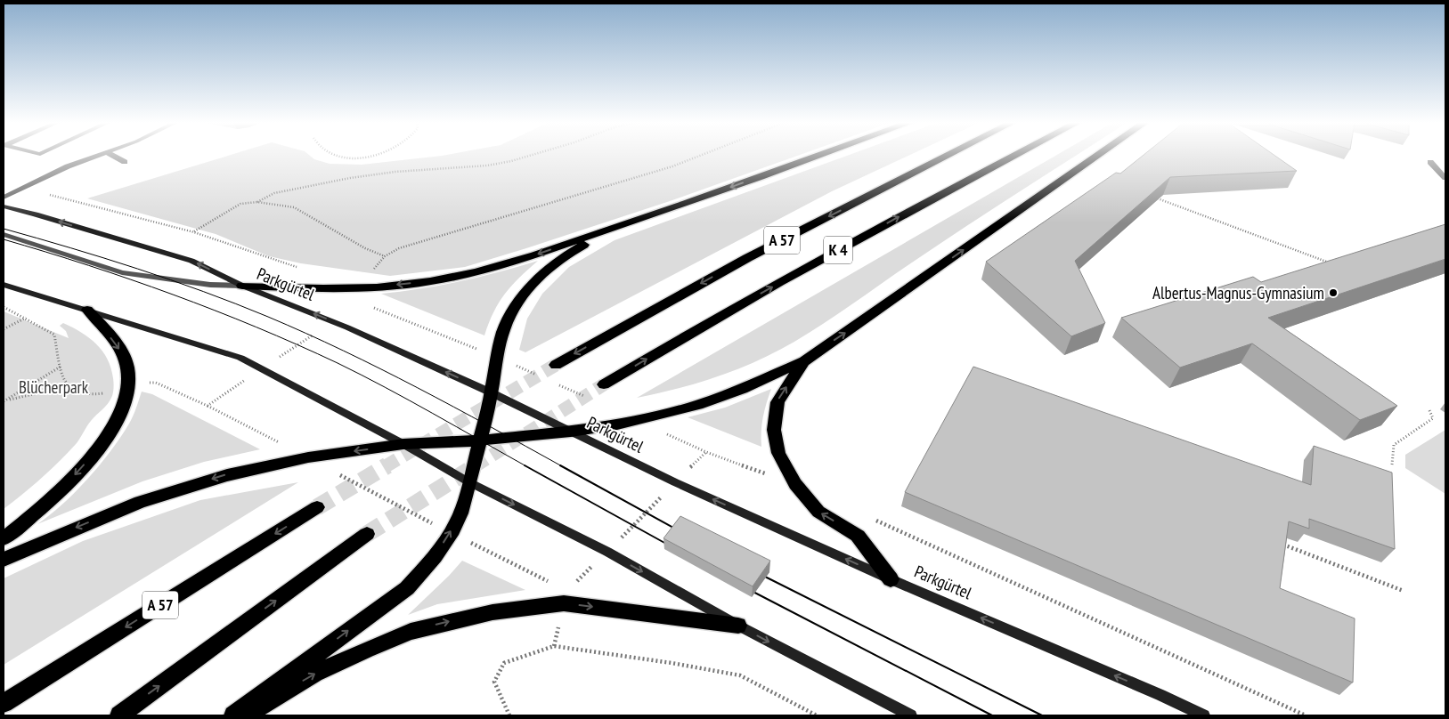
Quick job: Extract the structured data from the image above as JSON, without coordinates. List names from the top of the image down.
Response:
{
  "streets": {
    "highway": ["A 57", "K 4"],
    "main road": ["Parkgürtel"]
  },
  "parks": ["Blücherpark"],
  "places": ["Albertus-Magnus-Gymnasium"]
}
